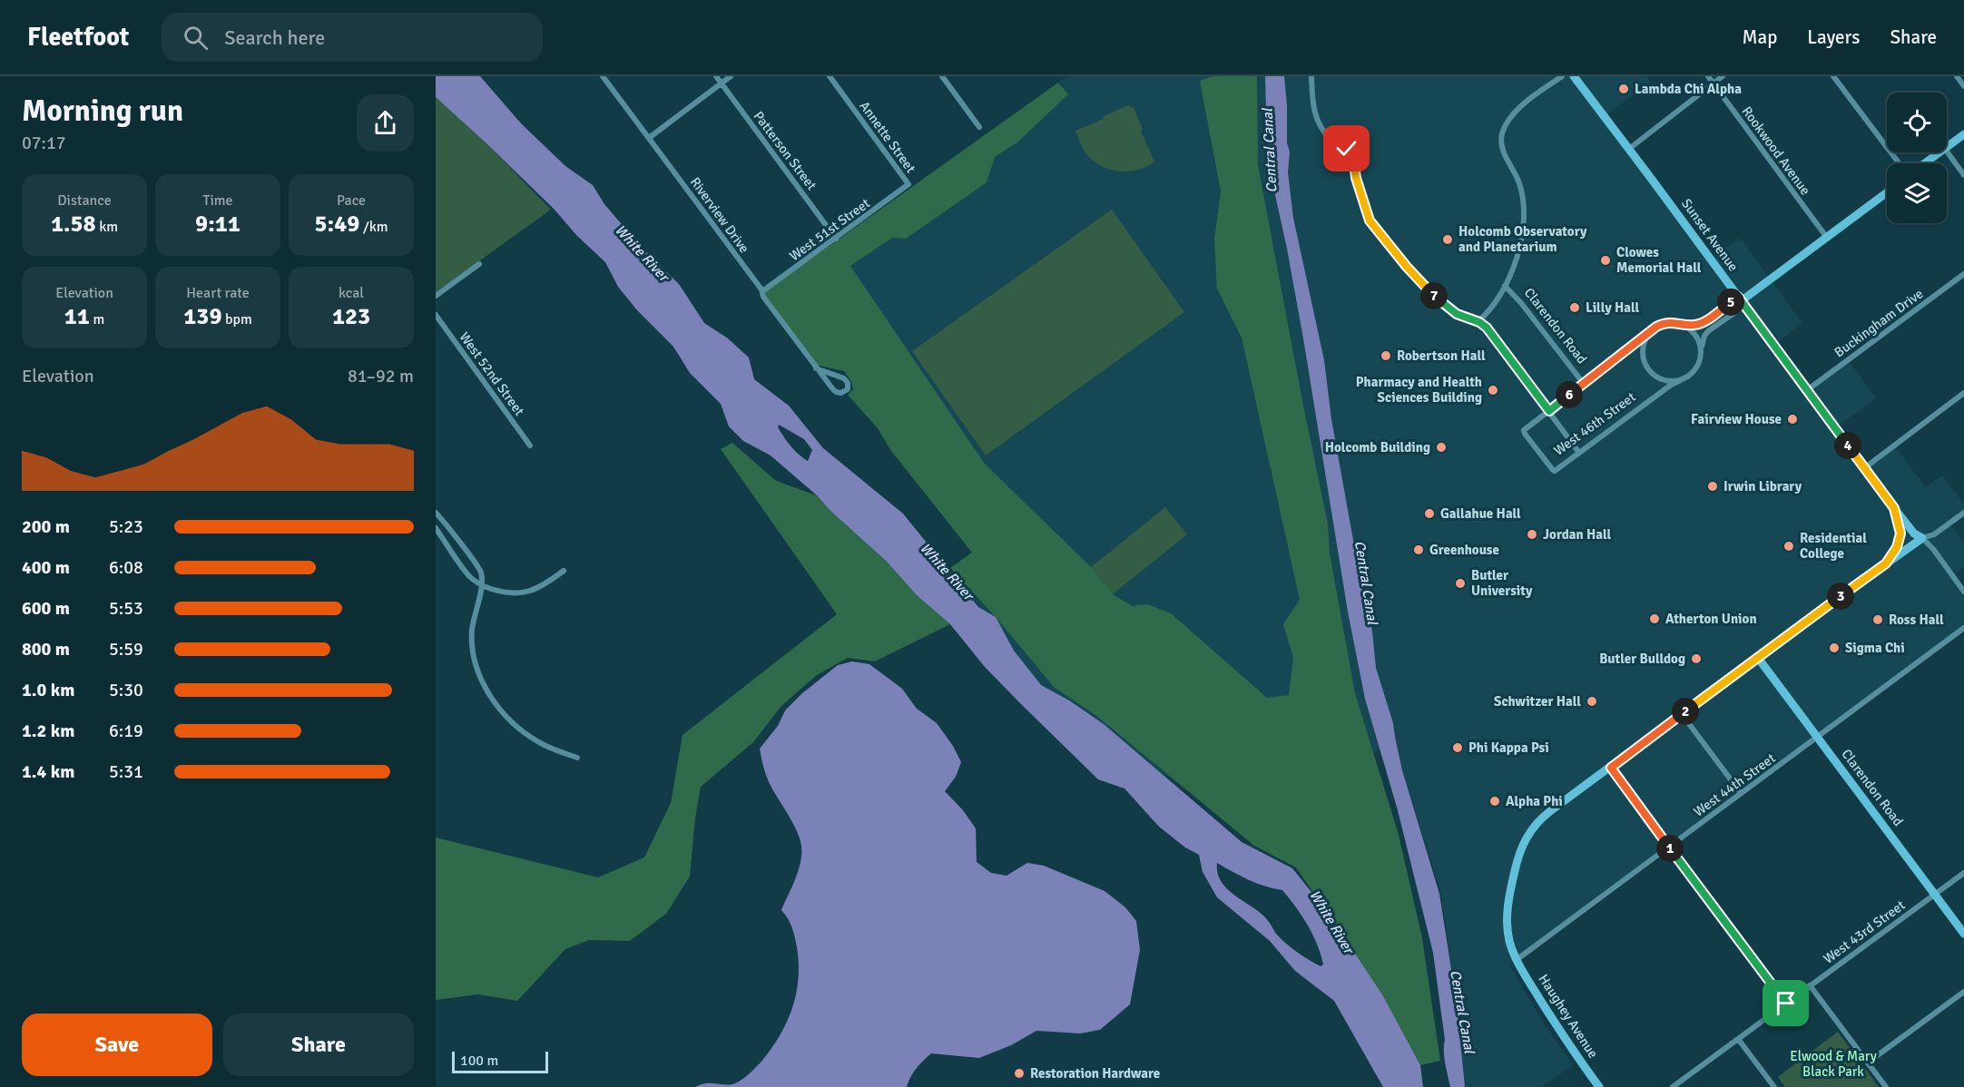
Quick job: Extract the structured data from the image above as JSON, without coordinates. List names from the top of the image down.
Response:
{
  "streets": {
    "street": [
      "Annette Street",
      "Patterson Street",
      "Rookwood Avenue",
      "Riverview Drive",
      "West 51st Street",
      "Sunset Avenue",
      "Buckingham Drive",
      "Clarendon Road",
      "West 52nd Street",
      "West 46th Street",
      "West 44th Street",
      "West 43rd Street",
      "Haughey Avenue"
    ]
  },
  "crossings": [
    ["Annette Street", "West 51st Street"],
    ["Patterson Street", "West 51st Street"],
    ["Rookwood Avenue", "West 46th Street"],
    ["Riverview Drive", "West 51st Street"],
    ["Sunset Avenue", "Buckingham Drive"],
    ["Sunset Avenue", "West 46th Street"],
    ["Sunset Avenue", "Haughey Avenue"],
    ["Clarendon Road", "West 46th Street"],
    ["Clarendon Road", "West 44th Street"],
    ["Clarendon Road", "West 43rd Street"],
    ["Clarendon Road", "Haughey Avenue"],
    ["West 44th Street", "Haughey Avenue"]
  ],
  "water": ["Central Canal", "White River"],
  "parks": ["Elwood & Mary Black Park"],
  "places": [
    "Lambda Chi Alpha",
    "Holcomb Observatory and Planetarium",
    "Clowes Memorial Hall",
    "Lilly Hall",
    "Robertson Hall",
    "Pharmacy and Health Sciences Building",
    "Fairview House",
    "Holcomb Building",
    "Irwin Library",
    "Gallahue Hall",
    "Jordan Hall",
    "Residential College",
    "Greenhouse",
    "Butler University",
    "Atherton Union",
    "Ross Hall",
    "Sigma Chi",
    "Butler Bulldog",
    "Schwitzer Hall",
    "Phi Kappa Psi",
    "Alpha Phi",
    "Restoration Hardware"
  ],
  "scale_bar": "100 m",
  "page": {
    "header": "Fleetfoot",
    "search": "Search here",
    "nav": ["Map", "Layers", "Share"],
    "heading": ["Morning run", "07:17"],
    "stats": [
      ["Distance", "1.58 km"],
      ["Time", "9:11"],
      ["Pace", "5:49 /km"],
      ["Elevation", "11 m"],
      ["Heart rate", "139 bpm"],
      ["kcal", "123"]
    ],
    "pins": [
      "7",
      "5",
      "6",
      "4",
      "3",
      "2",
      "1"
    ],
    "chart": ["Elevation", "81–92 m"],
    "list": [
      {
        "name": "200 m",
        "note": "5:23"
      },
      {
        "name": "400 m",
        "note": "6:08"
      },
      {
        "name": "600 m",
        "note": "5:53"
      },
      {
        "name": "800 m",
        "note": "5:59"
      },
      {
        "name": "1.0 km",
        "note": "5:30"
      },
      {
        "name": "1.2 km",
        "note": "6:19"
      },
      {
        "name": "1.4 km",
        "note": "5:31"
      }
    ],
    "buttons": ["Save", "Share"],
    "scale": "100 m"
  }
}
